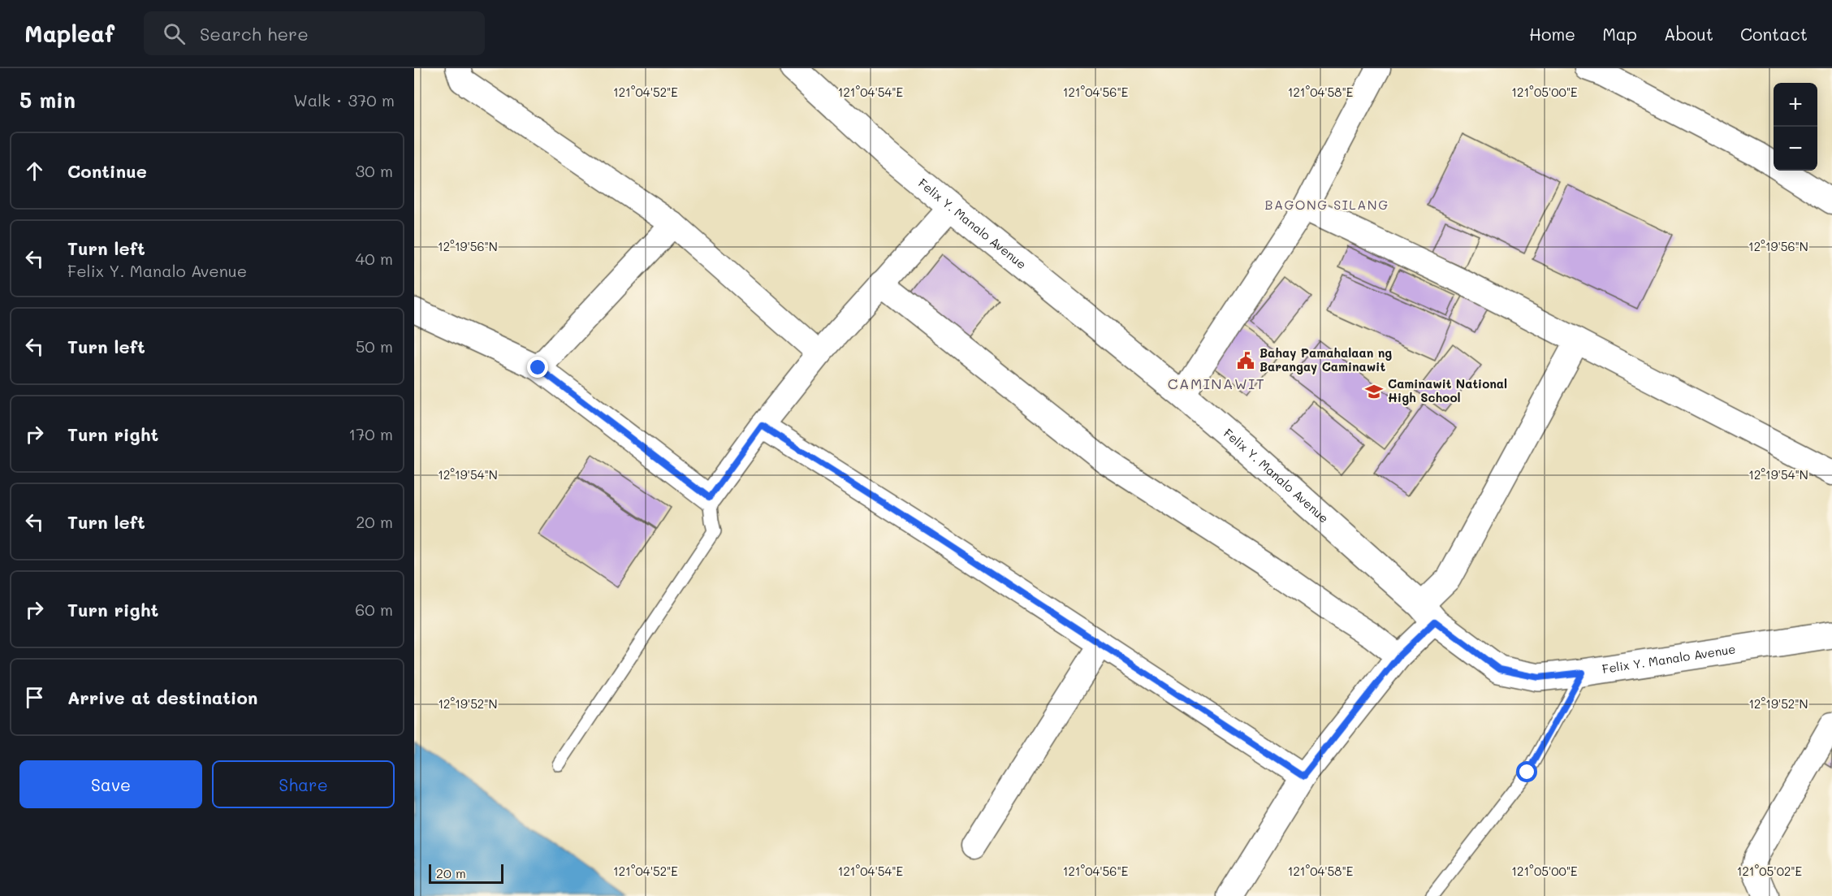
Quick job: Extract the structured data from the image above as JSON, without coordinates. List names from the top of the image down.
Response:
{
  "streets": {
    "main road": ["Felix Y. Manalo Avenue"]
  },
  "districts": ["BAGONG SILANG", "CAMINAWIT"],
  "places": {
    "public building": ["Bahay Pamahalaan ng Barangay Caminawit"],
    "school or university": ["Caminawit National High School"]
  },
  "scale_bar": "20 m",
  "page": {
    "header": "Mapleaf",
    "search": "Search here",
    "nav": [
      "Home",
      "Map",
      "About",
      "Contact"
    ],
    "heading": ["5 min", "Walk · 370 m"],
    "map_buttons": ["+", "−"],
    "list": [
      ["Continue", "30 m"],
      ["Turn left", "Felix Y. Manalo Avenue", "40 m"],
      ["Turn left", "50 m"],
      ["Turn right", "170 m"],
      ["Turn left", "20 m"],
      ["Turn right", "60 m"],
      "Arrive at destination"
    ],
    "buttons": ["Save", "Share"],
    "scale": "20 m"
  },
  "coordinates": [
    "121°04'52\"E",
    "121°04'54\"E",
    "121°04'56\"E",
    "121°04'58\"E",
    "121°05'00\"E",
    "12°19'56\"N",
    "12°19'54\"N",
    "12°19'52\"N",
    "121°05'02\"E"
  ]
}
